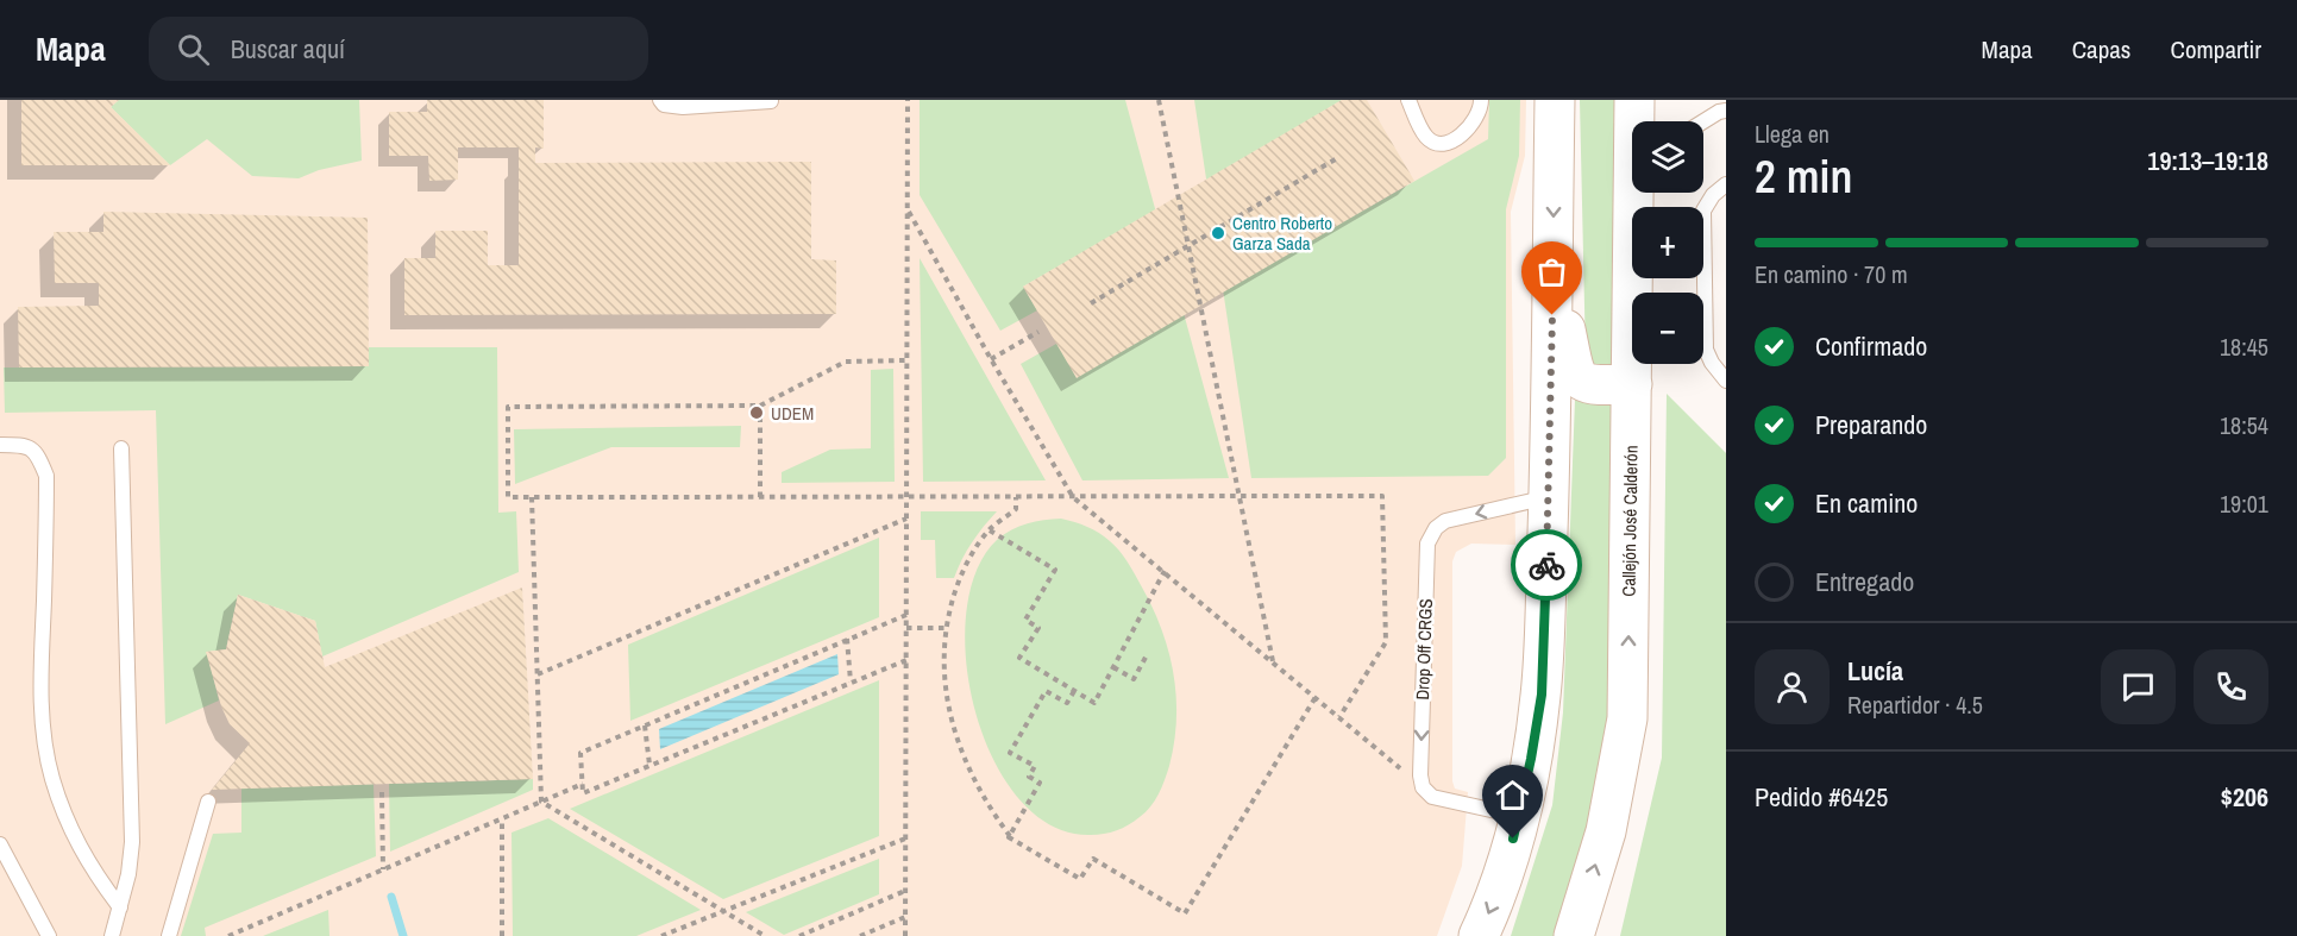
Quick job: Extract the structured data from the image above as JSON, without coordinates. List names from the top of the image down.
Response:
{
  "streets": {
    "main road": ["Callejón José Calderón"],
    "lane": ["Drop Off CRGS"]
  },
  "one_way": ["Drop Off CRGS"],
  "places": ["Centro Roberto Garza Sada", "UDEM"],
  "page": {
    "header": "Mapa",
    "search": "Buscar aquí",
    "nav": ["Mapa", "Capas", "Compartir"],
    "heading": ["2 min", "Llega en", "19:13–19:18"],
    "panel": [
      "Lucía",
      "Repartidor · 4.5",
      "Pedido #6425",
      "$206"
    ],
    "map_buttons": ["+", "−"],
    "bar": "En camino · 70 m",
    "list": [
      ["Confirmado", "18:45"],
      ["Preparando", "18:54"],
      ["En camino", "19:01"],
      "Entregado"
    ]
  }
}
